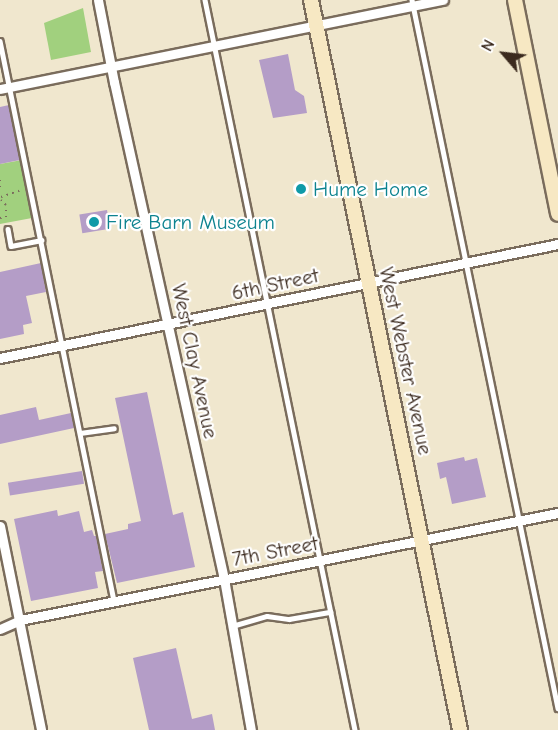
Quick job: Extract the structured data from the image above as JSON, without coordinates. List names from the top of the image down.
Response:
{
  "streets": {
    "main road": ["West Webster Avenue"],
    "street": ["6th Street", "West Clay Avenue", "7th Street"]
  },
  "crossings": [
    ["6th Street", "West Clay Avenue"],
    ["6th Street", "West Webster Avenue"],
    ["West Clay Avenue", "7th Street"],
    ["West Webster Avenue", "7th Street"]
  ],
  "places": ["Hume Home", "Fire Barn Museum"],
  "north": "top left"
}
